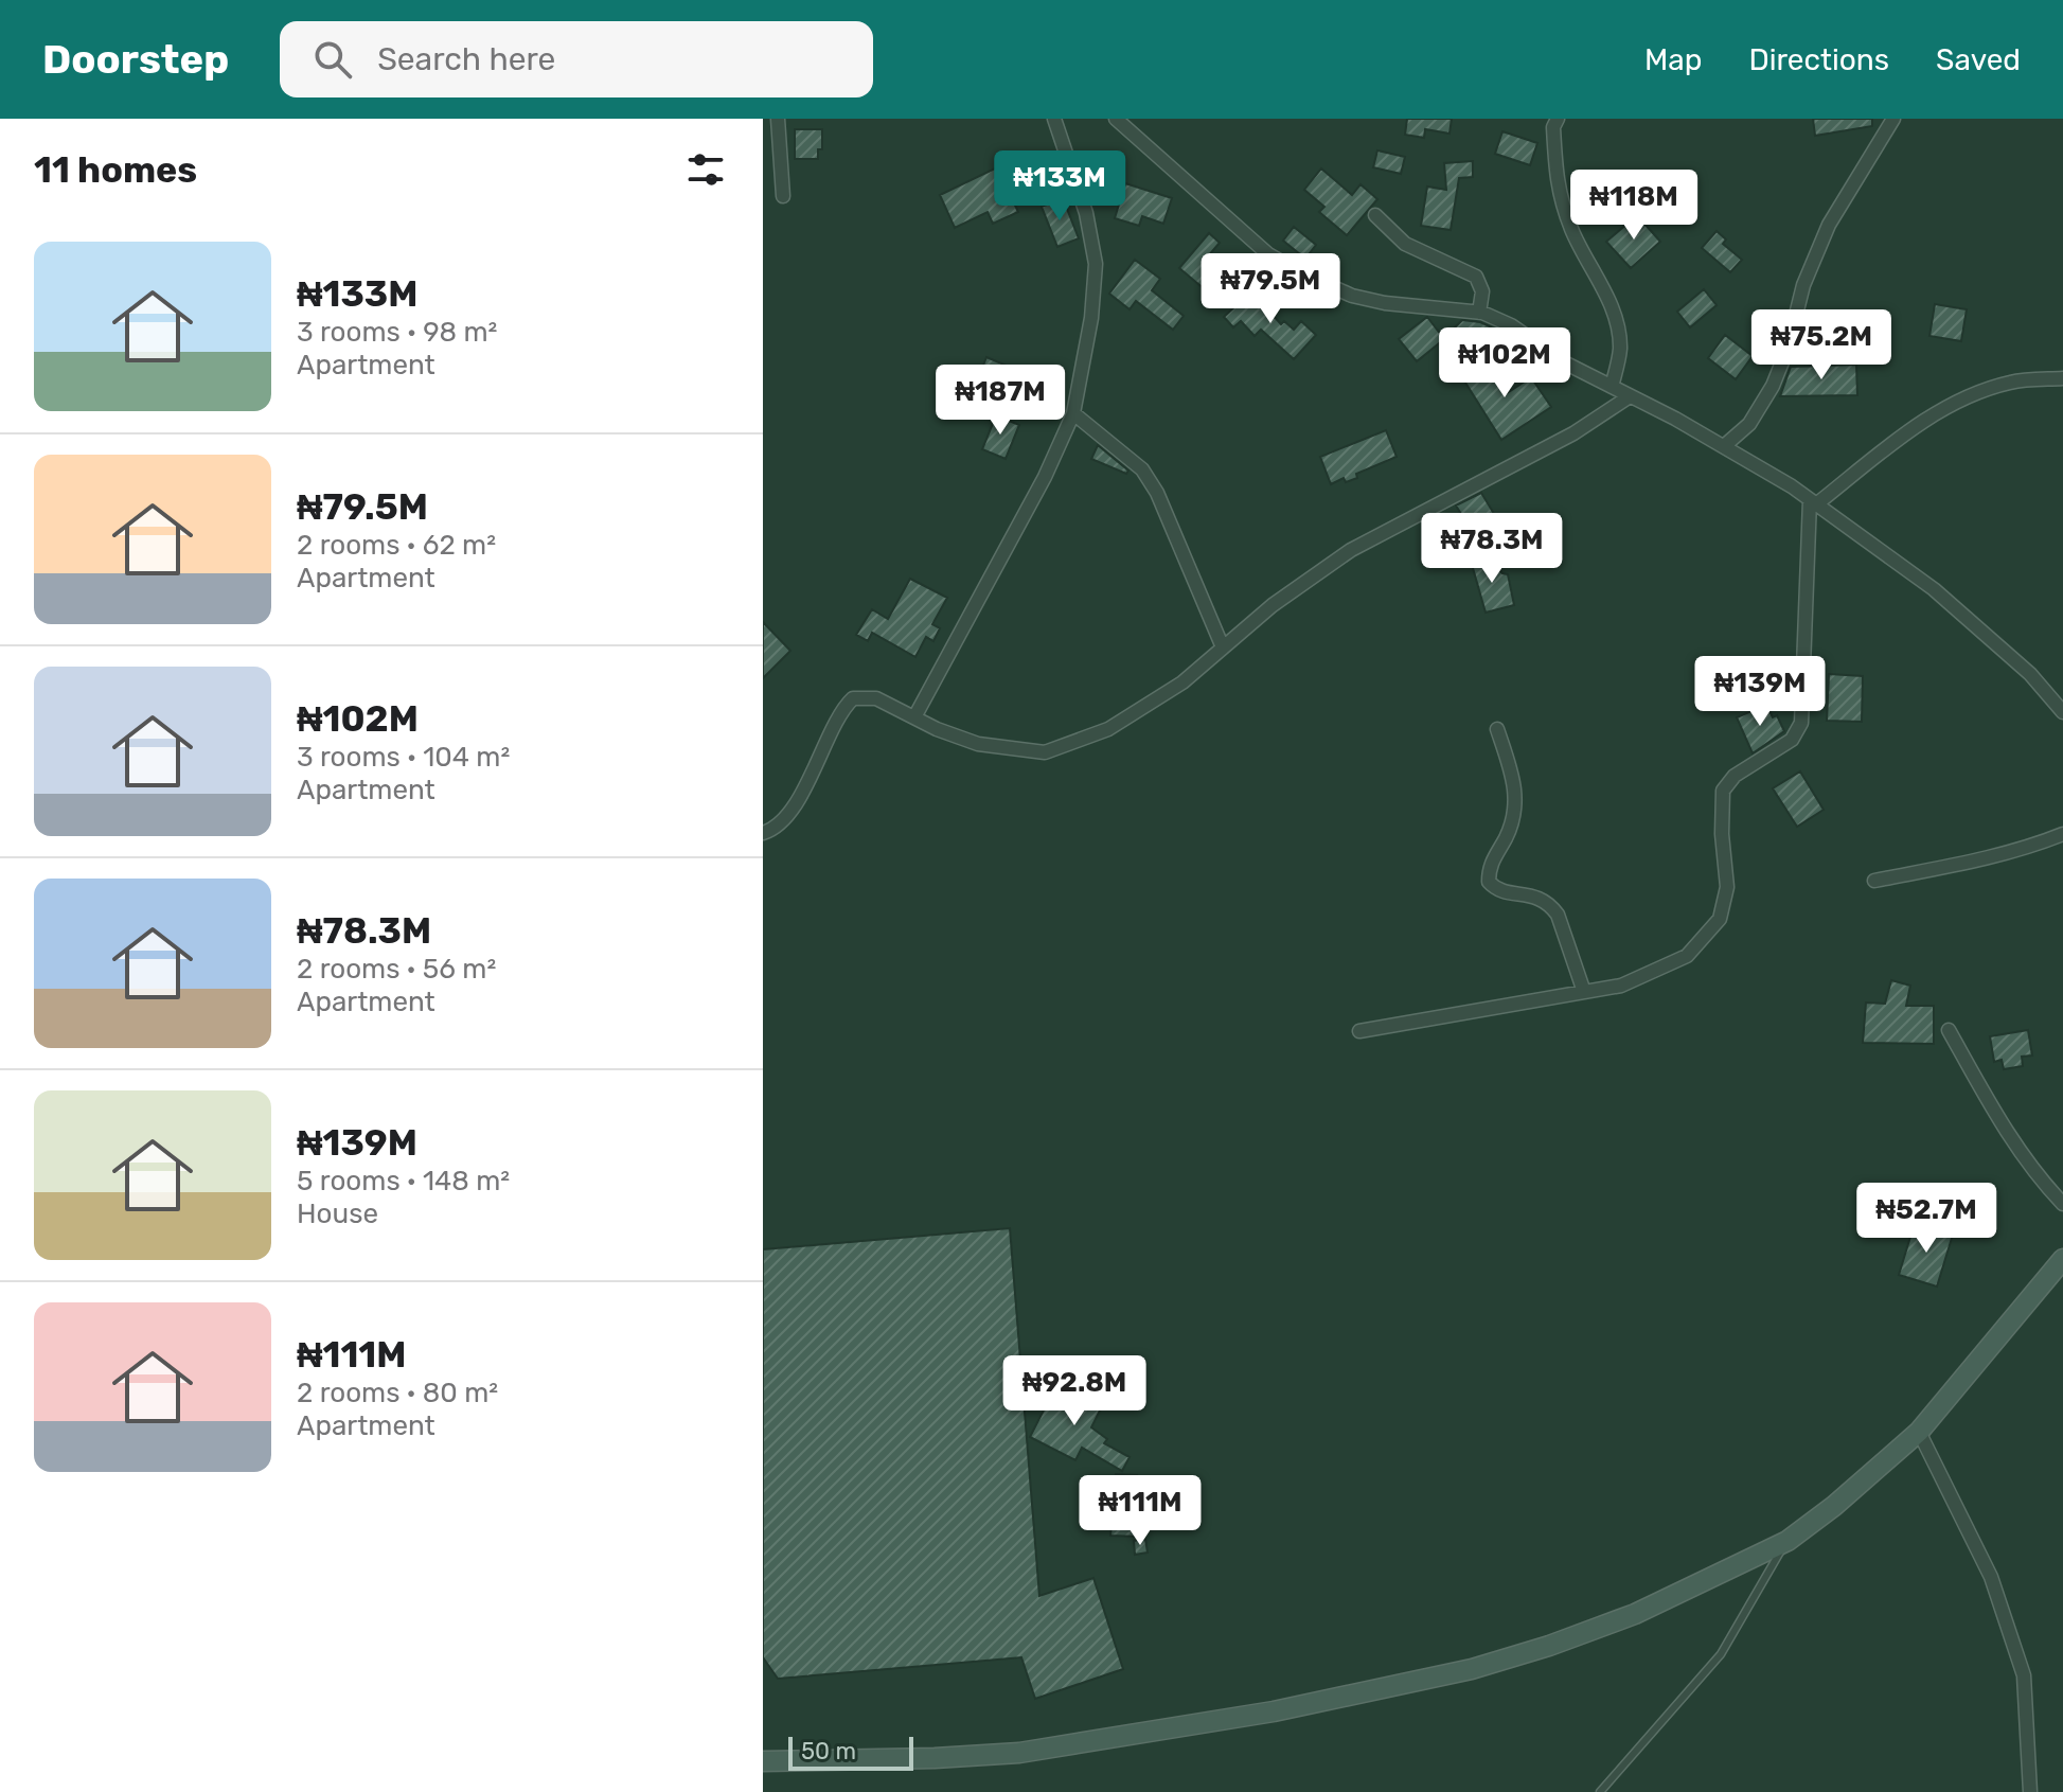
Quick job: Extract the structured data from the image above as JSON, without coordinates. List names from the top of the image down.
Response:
{
  "scale_bar": "50 m",
  "page": {
    "header": "Doorstep",
    "search": "Search here",
    "nav": ["Map", "Directions", "Saved"],
    "heading": "11 homes",
    "price": [
      "₦133M",
      "₦118M",
      "₦79.5M",
      "₦75.2M",
      "₦102M",
      "₦187M",
      "₦78.3M",
      "₦139M",
      "₦52.7M",
      "₦92.8M",
      "₦111M"
    ],
    "list": [
      {
        "name": "₦133M",
        "note": "3 rooms · 98 m² · Apartment"
      },
      {
        "name": "₦79.5M",
        "note": "2 rooms · 62 m² · Apartment"
      },
      {
        "name": "₦102M",
        "note": "3 rooms · 104 m² · Apartment"
      },
      {
        "name": "₦78.3M",
        "note": "2 rooms · 56 m² · Apartment"
      },
      {
        "name": "₦139M",
        "note": "5 rooms · 148 m² · House"
      },
      {
        "name": "₦111M",
        "note": "2 rooms · 80 m² · Apartment"
      }
    ],
    "scale": "50 m"
  }
}
